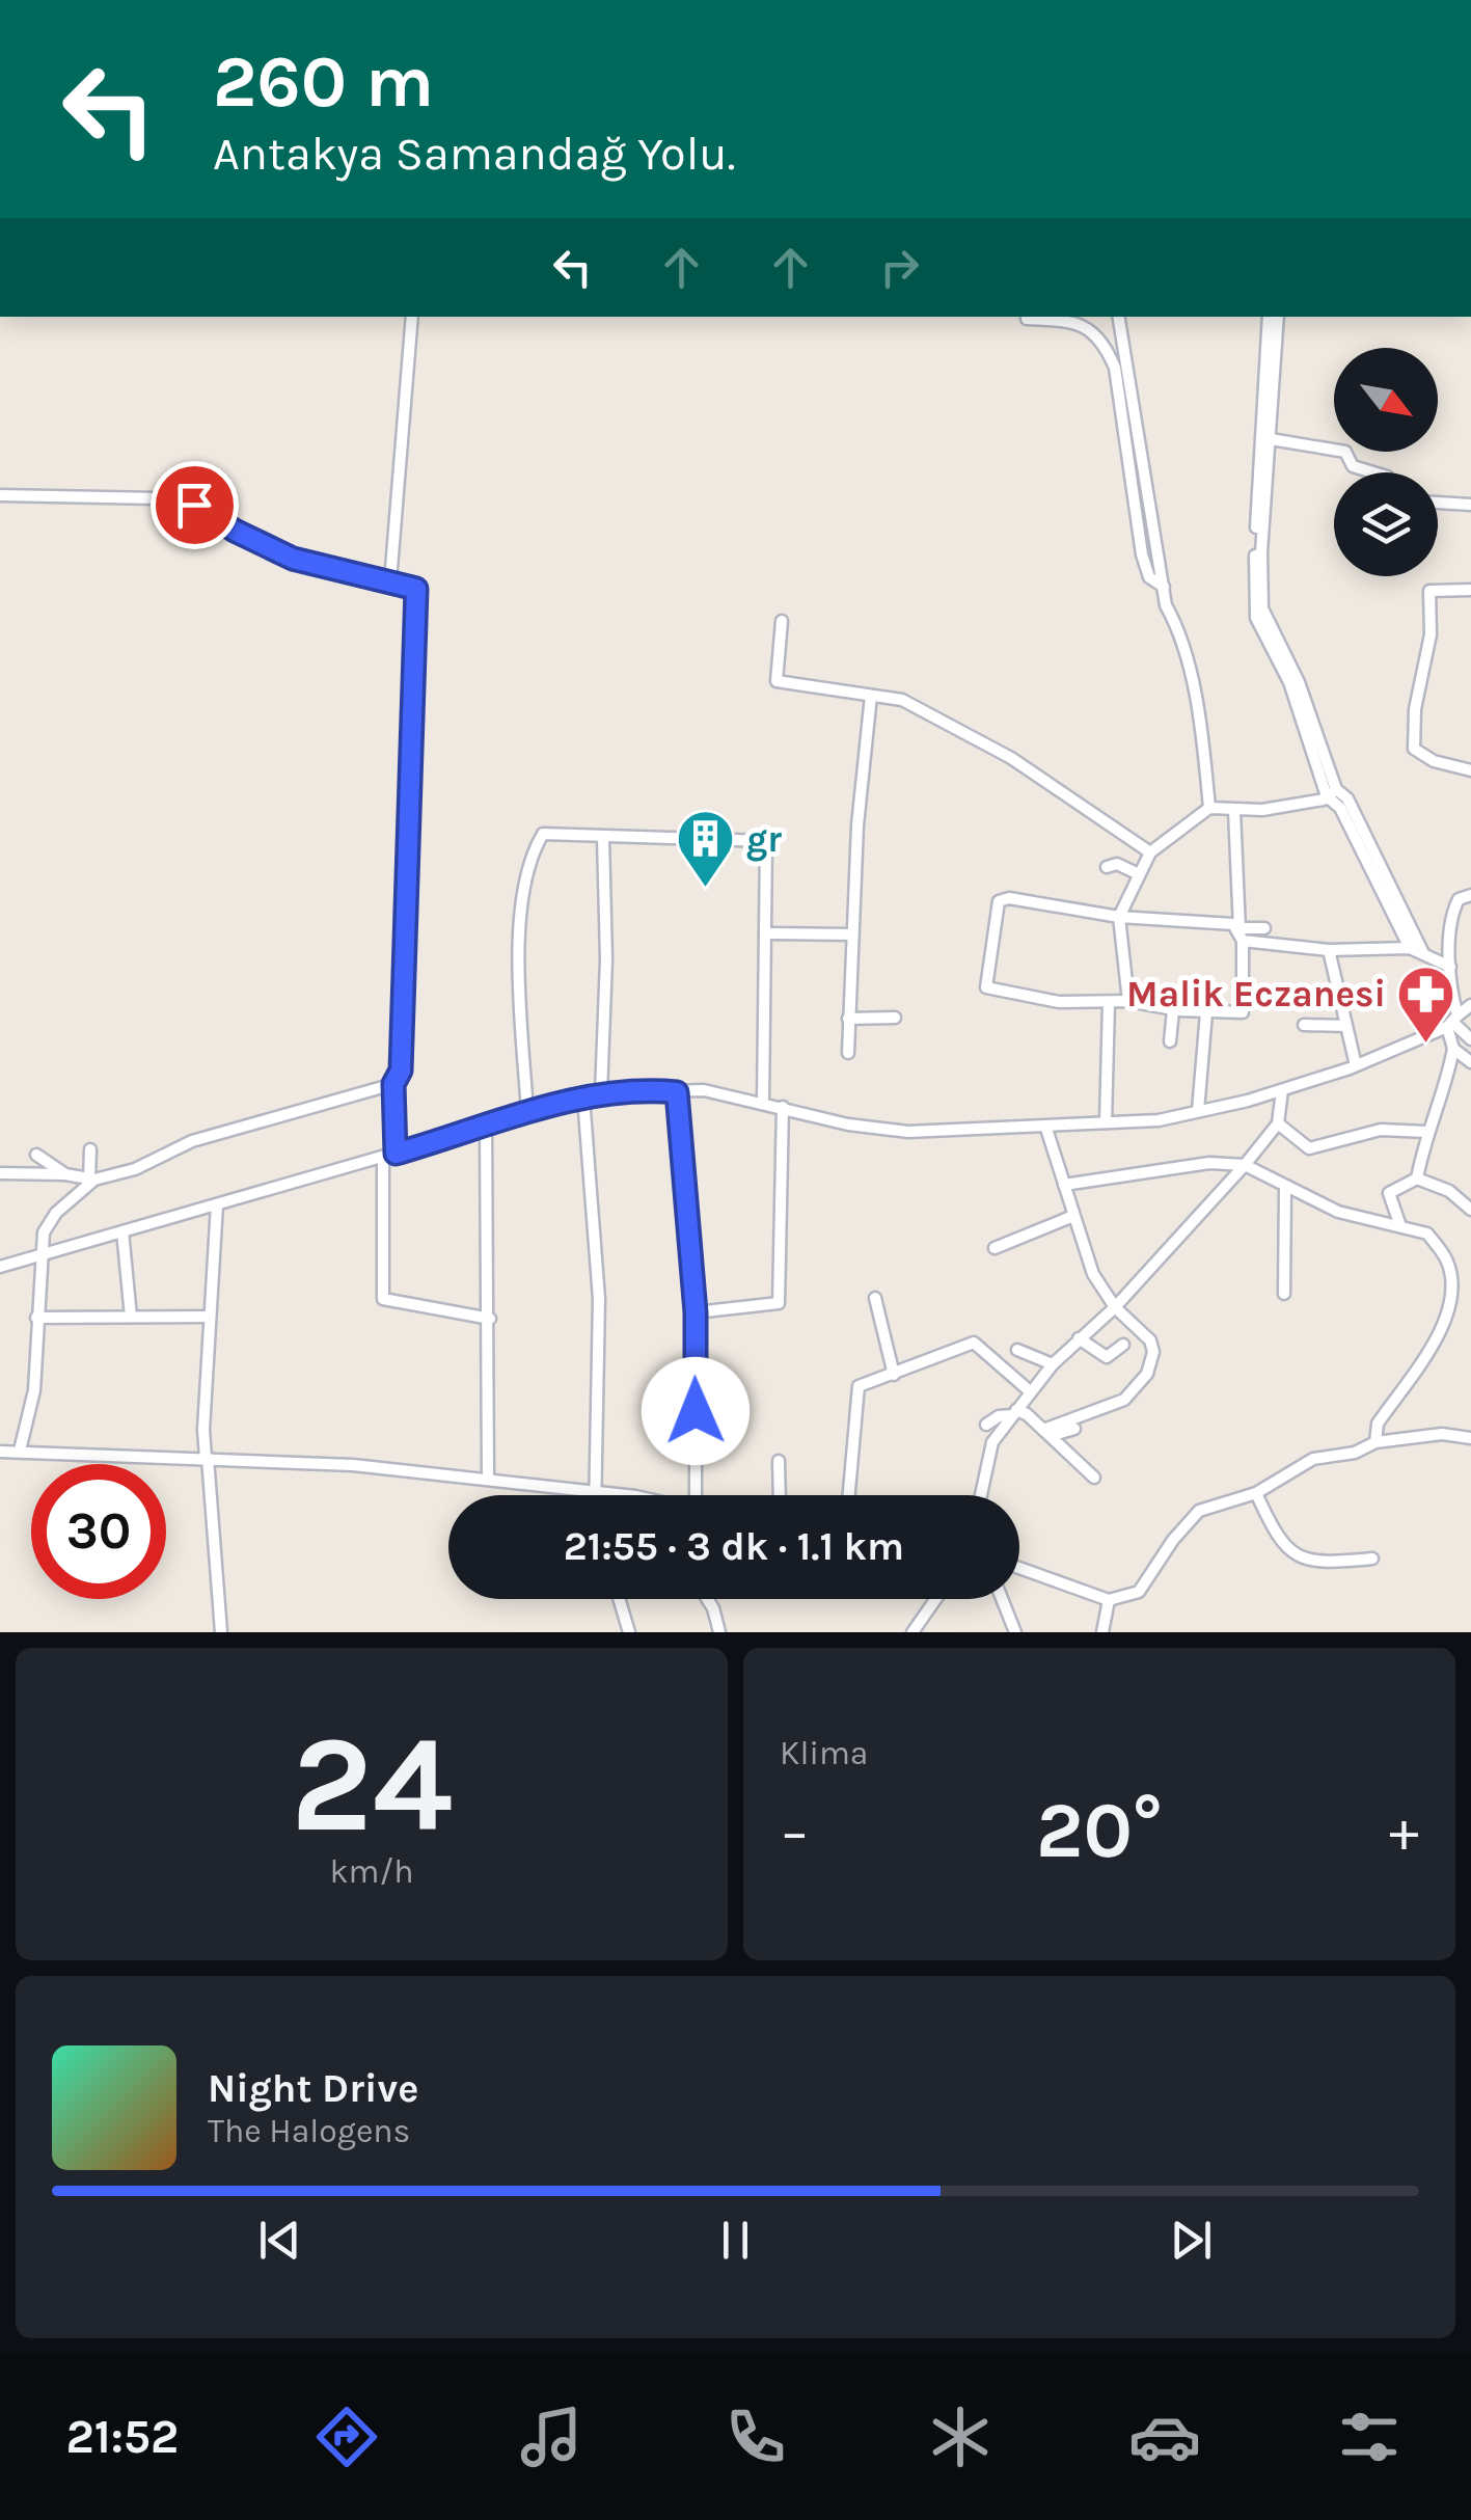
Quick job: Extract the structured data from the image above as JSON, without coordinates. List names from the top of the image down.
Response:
{
  "places": {
    "building": ["gr"],
    "pharmacy": ["Malik Eczanesi"]
  },
  "north": "bottom right",
  "page": {
    "turn": ["260 m", "Antakya Samandağ Yolu."],
    "limit": "30",
    "trip": "21:55 · 3 dk · 1.1 km",
    "tile": [
      ["24", "km/h"],
      "Klima"
    ],
    "heat": ["−", "20°", "+"],
    "song": ["Night Drive", "The Halogens"],
    "tabs": "21:52"
  }
}
